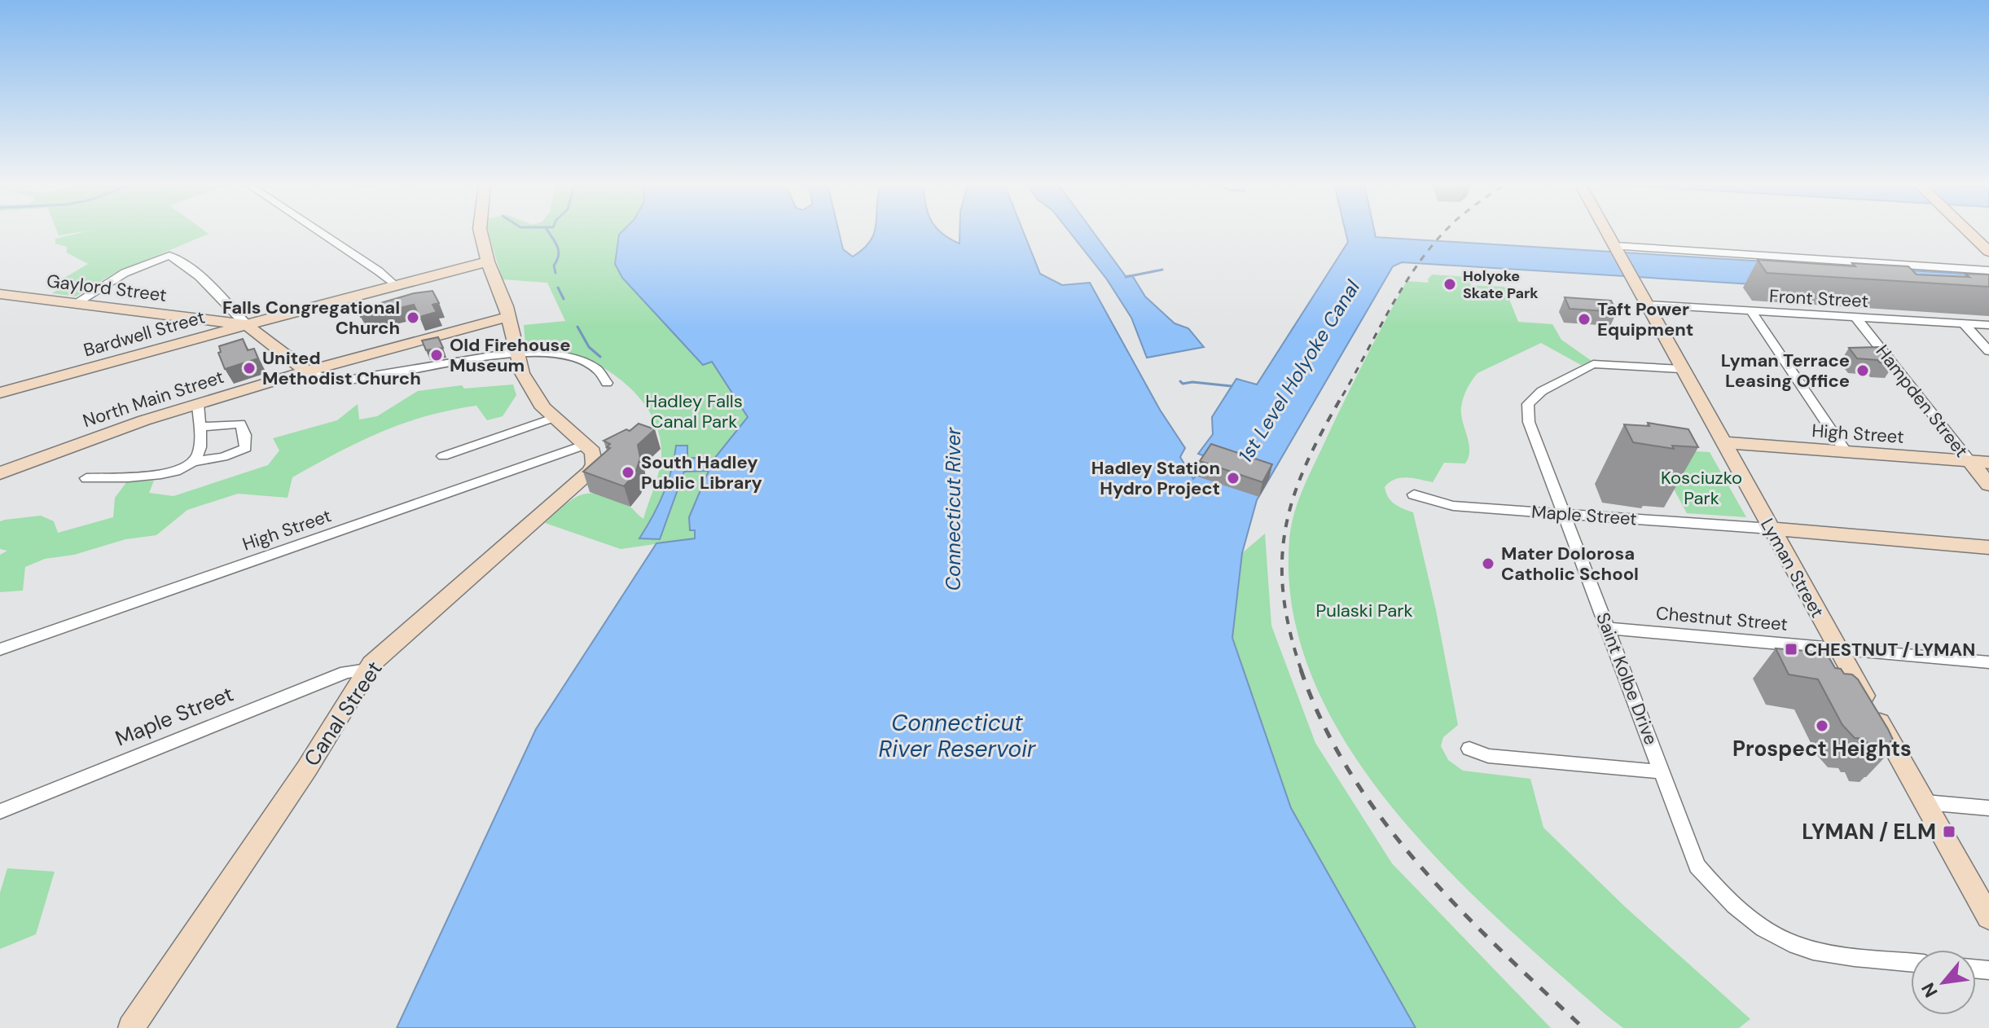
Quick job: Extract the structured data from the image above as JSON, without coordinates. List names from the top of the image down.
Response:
{
  "streets": {
    "main road": [
      "Gaylord Street",
      "Bardwell Street",
      "North Main Street",
      "Hampden Street",
      "High Street",
      "Maple Street",
      "Lyman Street",
      "Canal Street"
    ],
    "street": ["Front Street", "Chestnut Street", "Saint Kolbe Drive"]
  },
  "crossings": [
    ["Gaylord Street", "Bardwell Street"],
    ["Front Street", "Hampden Street"],
    ["Front Street", "Lyman Street"],
    ["Hampden Street", "High Street"],
    ["High Street", "Lyman Street"],
    ["High Street", "Canal Street"],
    ["Maple Street", "Lyman Street"],
    ["Maple Street", "Saint Kolbe Drive"],
    ["Maple Street", "Canal Street"],
    ["Lyman Street", "Chestnut Street"],
    ["Lyman Street", "Saint Kolbe Drive"],
    ["Chestnut Street", "Saint Kolbe Drive"]
  ],
  "water": ["1st Level Holyoke Canal", "Connecticut River", "Connecticut River Reservoir"],
  "parks": ["Hadley Falls Canal Park", "Kosciuzko Park", "Pulaski Park"],
  "places": {
    "other": [
      "Holyoke Skate Park",
      "Falls Congregational Church",
      "Taft Power Equipment",
      "Old Firehouse Museum",
      "United Methodist Church",
      "Lyman Terrace Leasing Office",
      "South Hadley Public Library",
      "Hadley Station Hydro Project",
      "Mater Dolorosa Catholic School",
      "Prospect Heights"
    ],
    "transit": ["CHESTNUT / LYMAN", "LYMAN / ELM"]
  },
  "north": "bottom left"
}
